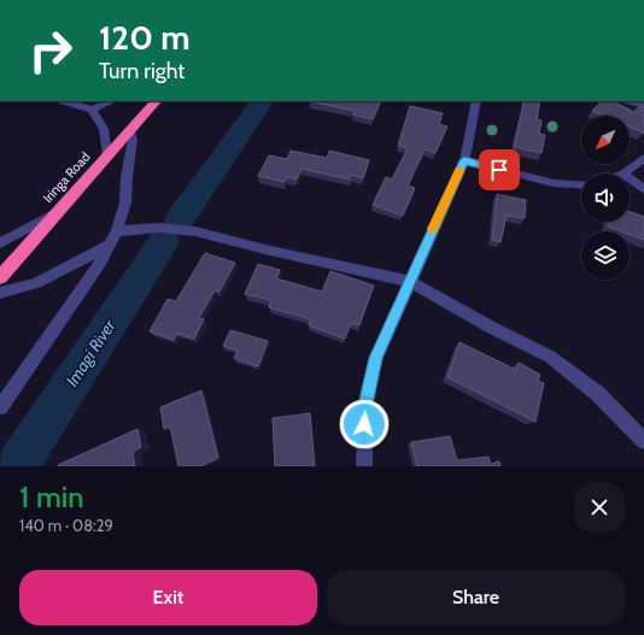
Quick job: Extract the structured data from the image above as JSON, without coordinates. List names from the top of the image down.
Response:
{
  "streets": {
    "highway": ["Iringa Road"]
  },
  "water": ["Imagi River"],
  "north": "bottom left",
  "page": {
    "turn": ["120 m", "Turn right"],
    "heading": ["1 min", "140 m · 08:29"],
    "buttons": ["Exit", "Share"]
  }
}
